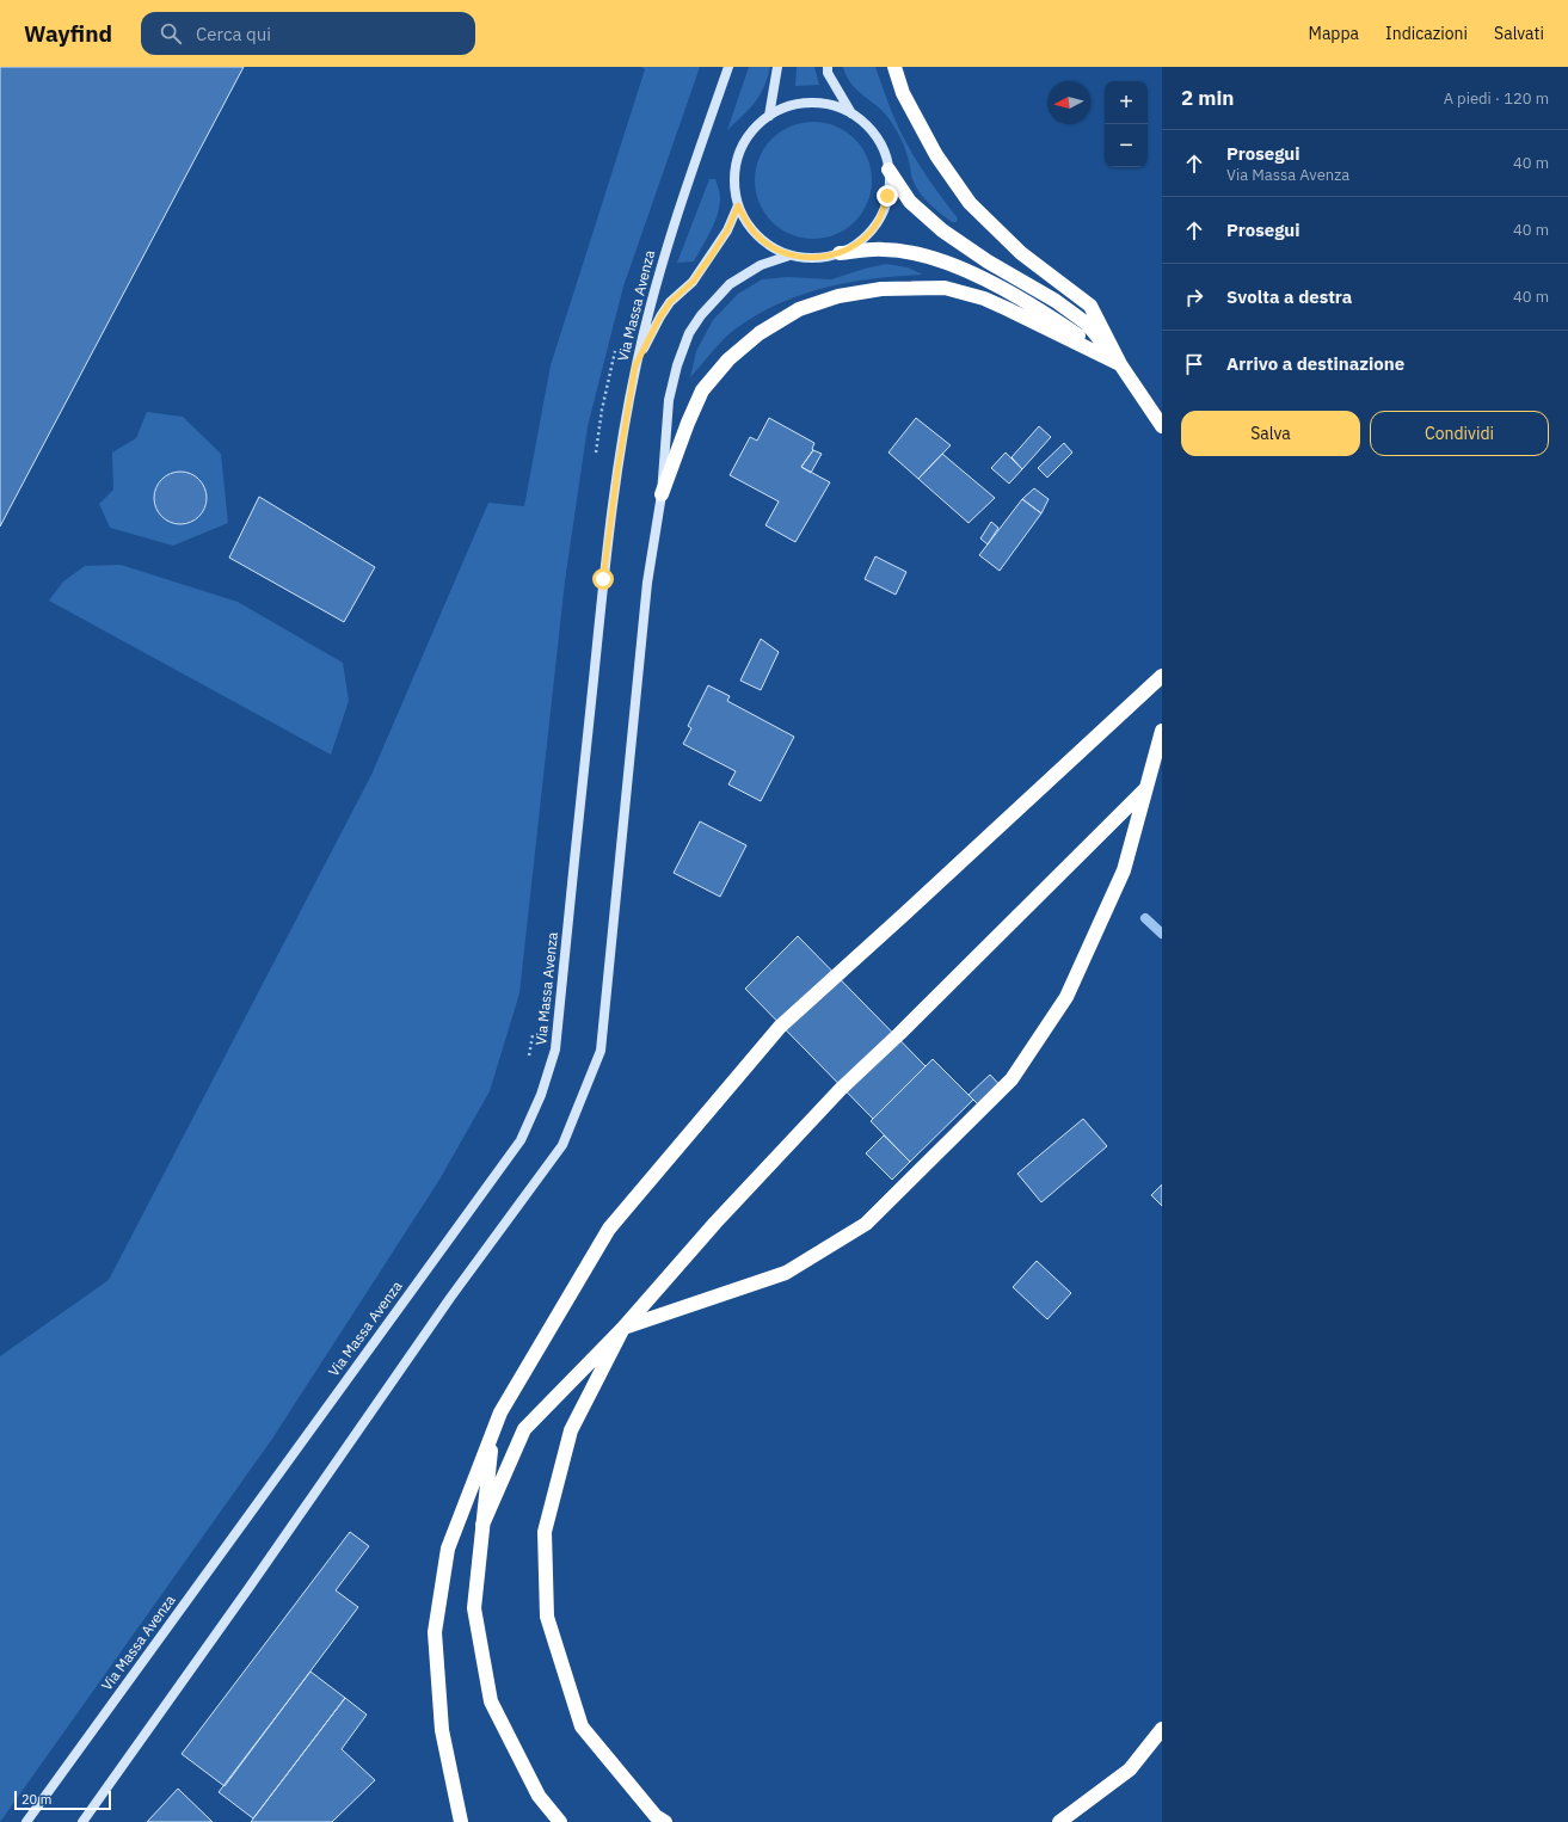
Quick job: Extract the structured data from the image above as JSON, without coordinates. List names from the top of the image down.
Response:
{
  "streets": {
    "main road": ["Via Massa Avenza"]
  },
  "scale_bar": "20 m",
  "north": "left",
  "page": {
    "header": "Wayfind",
    "search": "Cerca qui",
    "nav": ["Mappa", "Indicazioni", "Salvati"],
    "heading": ["2 min", "A piedi · 120 m"],
    "map_buttons": ["+", "−"],
    "list": [
      ["Prosegui", "Via Massa Avenza", "40 m"],
      ["Prosegui", "40 m"],
      ["Svolta a destra", "40 m"],
      "Arrivo a destinazione"
    ],
    "buttons": ["Salva", "Condividi"],
    "scale": "20 m"
  }
}
